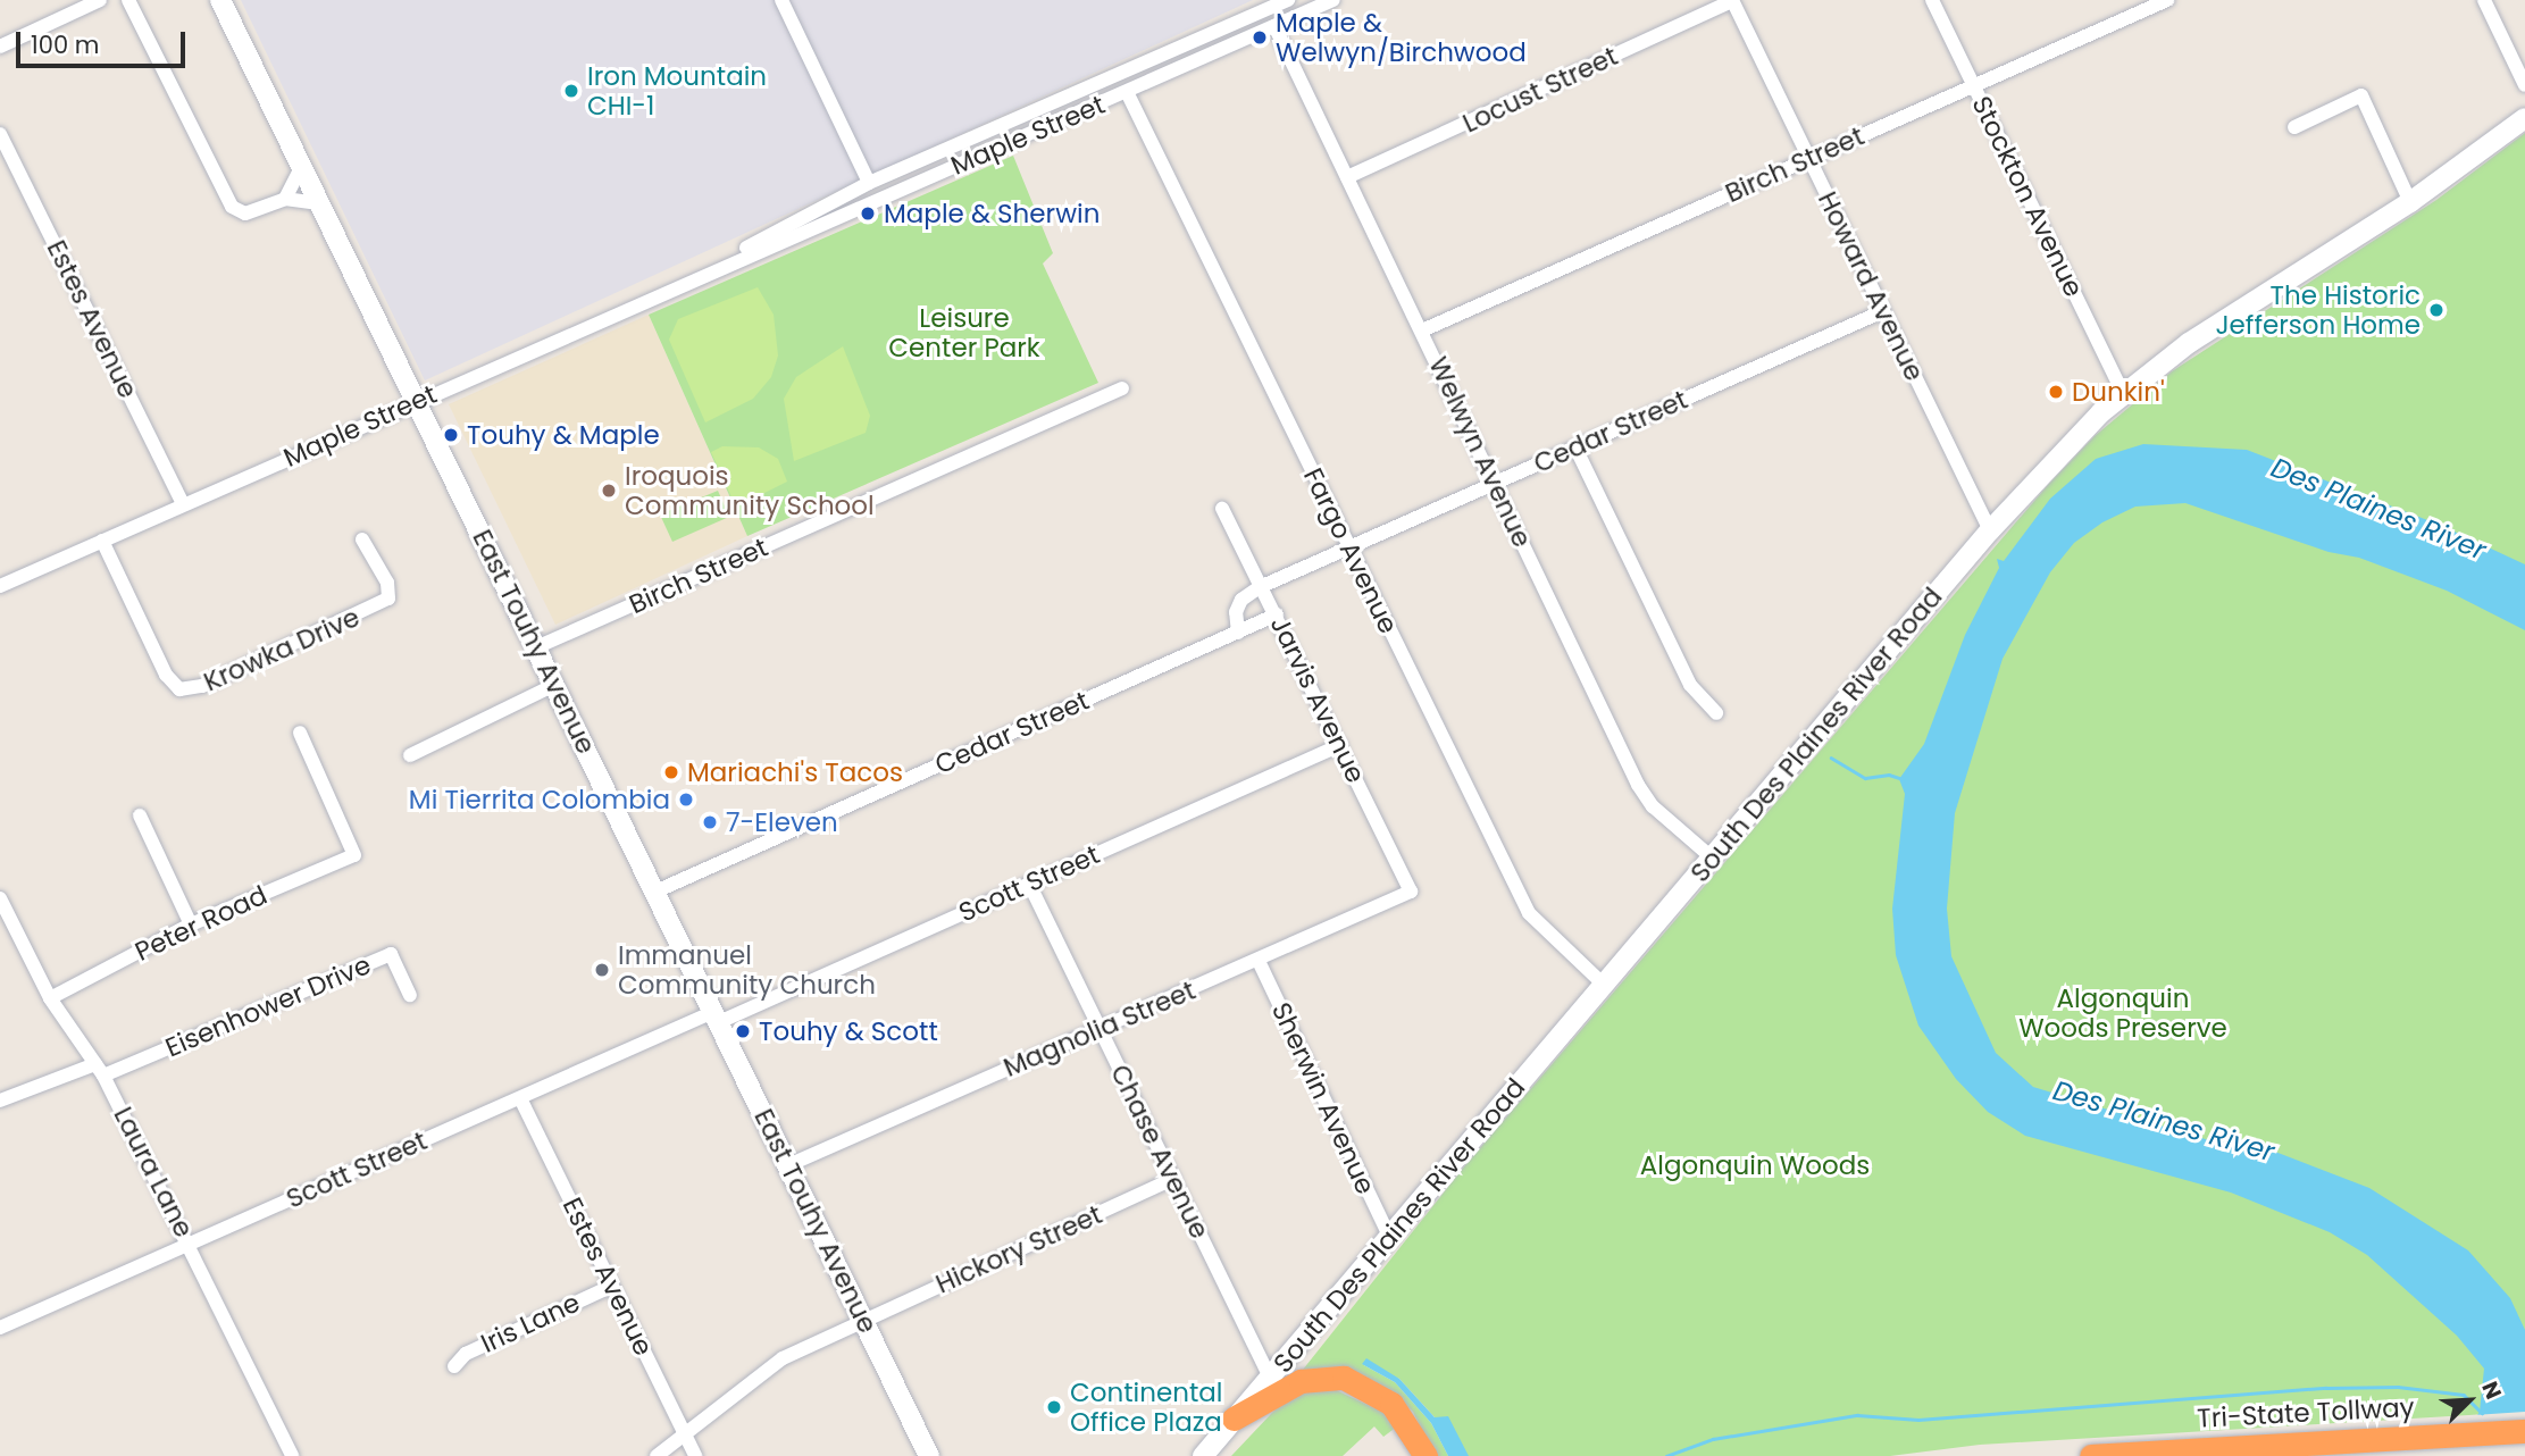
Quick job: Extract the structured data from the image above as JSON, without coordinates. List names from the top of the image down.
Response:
{
  "streets": {
    "highway": ["Tri-State Tollway"],
    "main road": ["East Touhy Avenue", "South Des Plaines River Road"],
    "street": [
      "Locust Street",
      "Maple Street",
      "Birch Street",
      "Stockton Avenue",
      "Howard Avenue",
      "Estes Avenue",
      "Cedar Street",
      "Welwyn Avenue",
      "Fargo Avenue",
      "Krowka Drive",
      "Jarvis Avenue",
      "Scott Street",
      "Peter Road",
      "Eisenhower Drive",
      "Magnolia Street",
      "Sherwin Avenue",
      "Chase Avenue",
      "Laura Lane",
      "Hickory Street",
      "Iris Lane"
    ]
  },
  "crossings": [
    ["Locust Street", "Howard Avenue"],
    ["Locust Street", "Welwyn Avenue"],
    ["Maple Street", "Estes Avenue"],
    ["Maple Street", "Welwyn Avenue"],
    ["Maple Street", "Fargo Avenue"],
    ["Maple Street", "East Touhy Avenue"],
    ["Maple Street", "Krowka Drive"],
    ["Birch Street", "Stockton Avenue"],
    ["Birch Street", "Howard Avenue"],
    ["Birch Street", "Welwyn Avenue"],
    ["Birch Street", "East Touhy Avenue"],
    ["Stockton Avenue", "South Des Plaines River Road"],
    ["Howard Avenue", "Cedar Street"],
    ["Howard Avenue", "South Des Plaines River Road"],
    ["Estes Avenue", "Scott Street"],
    ["Estes Avenue", "Hickory Street"],
    ["Estes Avenue", "Iris Lane"],
    ["Cedar Street", "Welwyn Avenue"],
    ["Cedar Street", "Fargo Avenue"],
    ["Cedar Street", "East Touhy Avenue"],
    ["Cedar Street", "Jarvis Avenue"],
    ["Welwyn Avenue", "South Des Plaines River Road"],
    ["Fargo Avenue", "South Des Plaines River Road"],
    ["East Touhy Avenue", "Scott Street"],
    ["East Touhy Avenue", "Magnolia Street"],
    ["East Touhy Avenue", "Hickory Street"],
    ["Jarvis Avenue", "Scott Street"],
    ["Jarvis Avenue", "Magnolia Street"],
    ["South Des Plaines River Road", "Sherwin Avenue"],
    ["South Des Plaines River Road", "Chase Avenue"],
    ["Scott Street", "Chase Avenue"],
    ["Scott Street", "Laura Lane"],
    ["Peter Road", "Laura Lane"],
    ["Eisenhower Drive", "Laura Lane"],
    ["Magnolia Street", "Sherwin Avenue"],
    ["Magnolia Street", "Chase Avenue"],
    ["Chase Avenue", "Hickory Street"]
  ],
  "water": ["Des Plaines River"],
  "parks": ["Leisure Center Park", "Algonquin Woods Preserve", "Algonquin Woods"],
  "places": [
    "Maple & Welwyn/Birchwood",
    "Iron Mountain CHI-1",
    "Maple & Sherwin",
    "The Historic Jefferson Home",
    "Dunkin'",
    "Touhy & Maple",
    "Iroquois Community School",
    "Mariachi's Tacos",
    "Mi Tierrita Colombia",
    "7-Eleven",
    "Immanuel Community Church",
    "Touhy & Scott",
    "Continental Office Plaza"
  ],
  "scale_bar": "100 m",
  "north": "top right"
}
